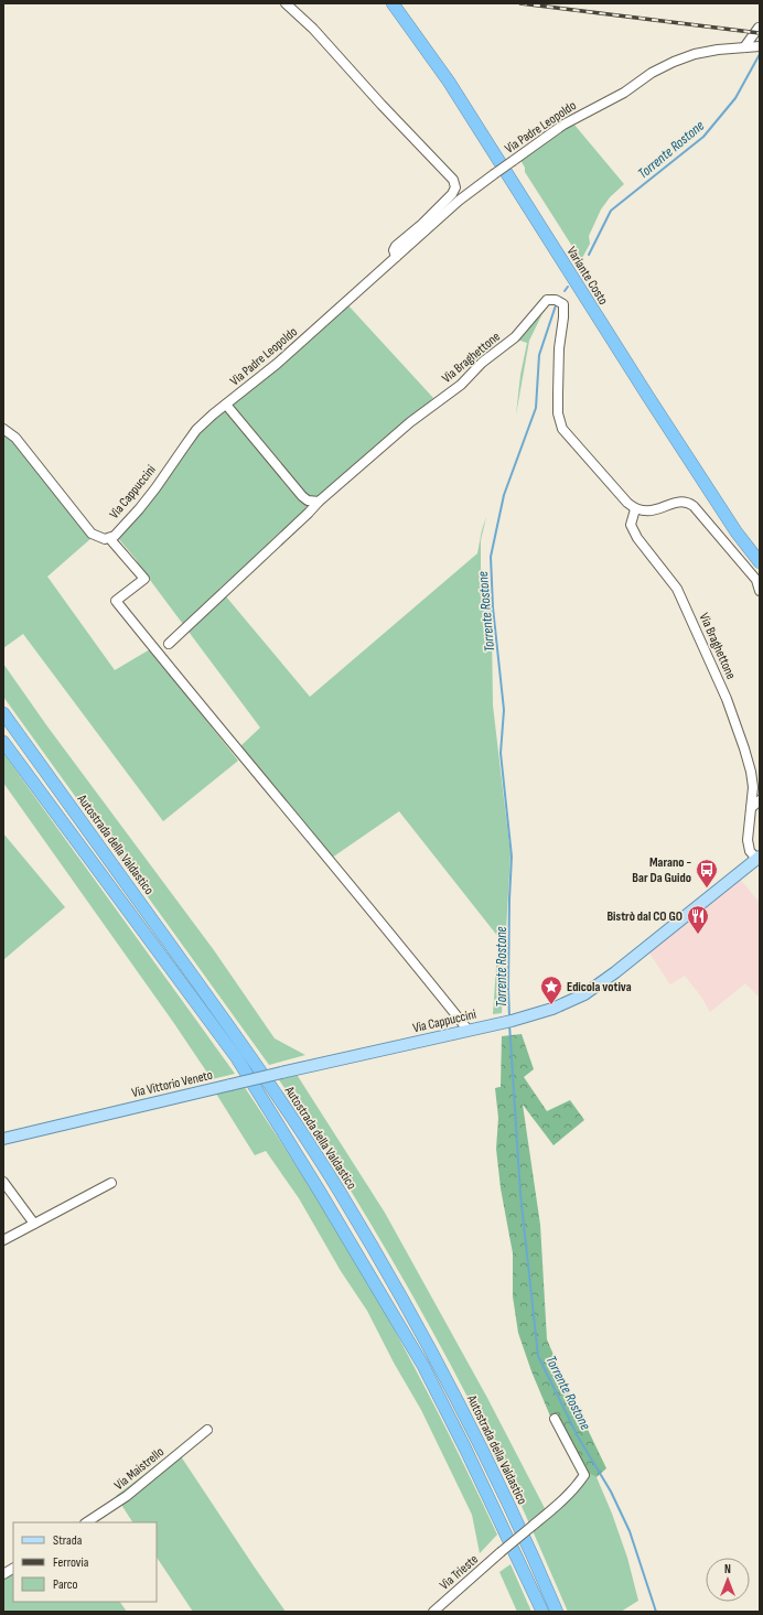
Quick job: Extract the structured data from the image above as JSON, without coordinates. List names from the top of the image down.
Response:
{
  "streets": {
    "highway": ["Variante Costo", "Autostrada della Valdastico"],
    "main road": ["Via Cappuccini", "Via Vittorio Veneto"],
    "street": [
      "Via Padre Leopoldo",
      "Via Braghettone",
      "Via Maistrello",
      "Via Trieste"
    ]
  },
  "crossings": [
    ["Via Padre Leopoldo", "Via Cappuccini"],
    ["Via Braghettone", "Via Cappuccini"],
    ["Via Cappuccini", "Via Vittorio Veneto"]
  ],
  "water": ["Torrente Rostone"],
  "places": {
    "bus stop": ["Marano - Bar Da Guido"],
    "restaurant": ["Bistrò dal CO GO"],
    "place": ["Edicola votiva"]
  },
  "legend": ["Strada", "Ferrovia", "Parco"],
  "north": "top"
}
